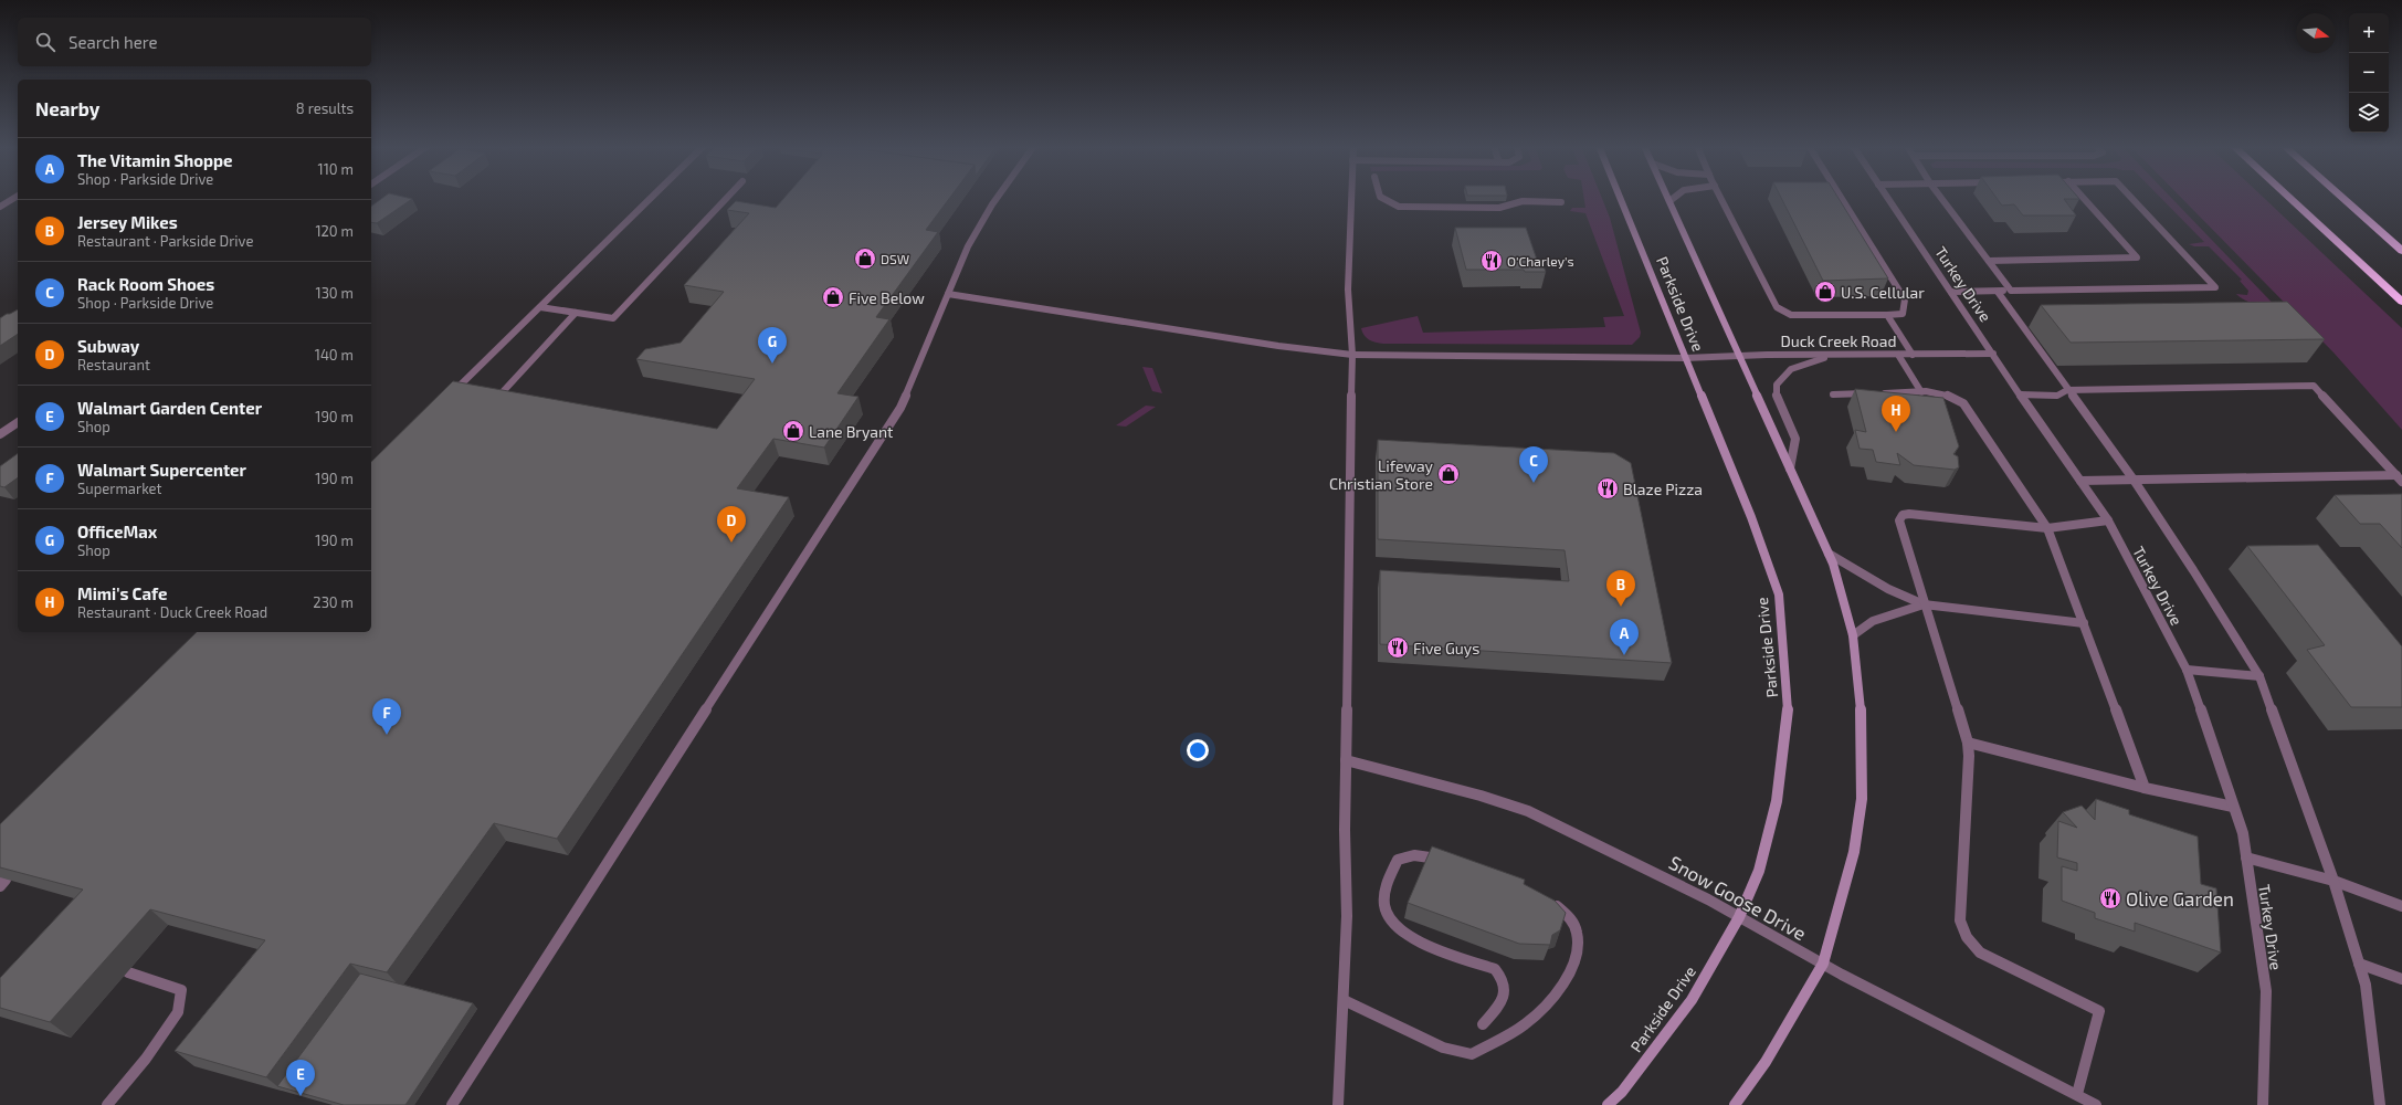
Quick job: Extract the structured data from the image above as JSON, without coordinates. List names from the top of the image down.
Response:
{
  "streets": {
    "street": [
      "Turkey Drive",
      "Parkside Drive",
      "Duck Creek Road",
      "Snow Goose Drive"
    ]
  },
  "crossings": [
    ["Turkey Drive", "Duck Creek Road"],
    ["Parkside Drive", "Duck Creek Road"],
    ["Parkside Drive", "Snow Goose Drive"]
  ],
  "places": {
    "shop": [
      "DSW",
      "U.S. Cellular",
      "Five Below",
      "Lane Bryant",
      "Lifeway Christian Store"
    ],
    "restaurant": [
      "O'Charley's",
      "Blaze Pizza",
      "Five Guys",
      "Olive Garden"
    ]
  },
  "north": "right",
  "page": {
    "map_buttons": ["+", "−"],
    "search": "Search here",
    "heading": ["Nearby", "8 results"],
    "list": [
      {
        "mark": "A",
        "name": "The Vitamin Shoppe",
        "note": "Shop · Parkside Drive",
        "value": "110 m"
      },
      {
        "mark": "B",
        "name": "Jersey Mikes",
        "note": "Restaurant · Parkside Drive",
        "value": "120 m"
      },
      {
        "mark": "C",
        "name": "Rack Room Shoes",
        "note": "Shop · Parkside Drive",
        "value": "130 m"
      },
      {
        "mark": "D",
        "name": "Subway",
        "note": "Restaurant",
        "value": "140 m"
      },
      {
        "mark": "E",
        "name": "Walmart Garden Center",
        "note": "Shop",
        "value": "190 m"
      },
      {
        "mark": "F",
        "name": "Walmart Supercenter",
        "note": "Supermarket",
        "value": "190 m"
      },
      {
        "mark": "G",
        "name": "OfficeMax",
        "note": "Shop",
        "value": "190 m"
      },
      {
        "mark": "H",
        "name": "Mimi's Cafe",
        "note": "Restaurant · Duck Creek Road",
        "value": "230 m"
      }
    ],
    "pins": [
      "G",
      "H",
      "C",
      "D",
      "B",
      "A",
      "F",
      "E"
    ]
  }
}
